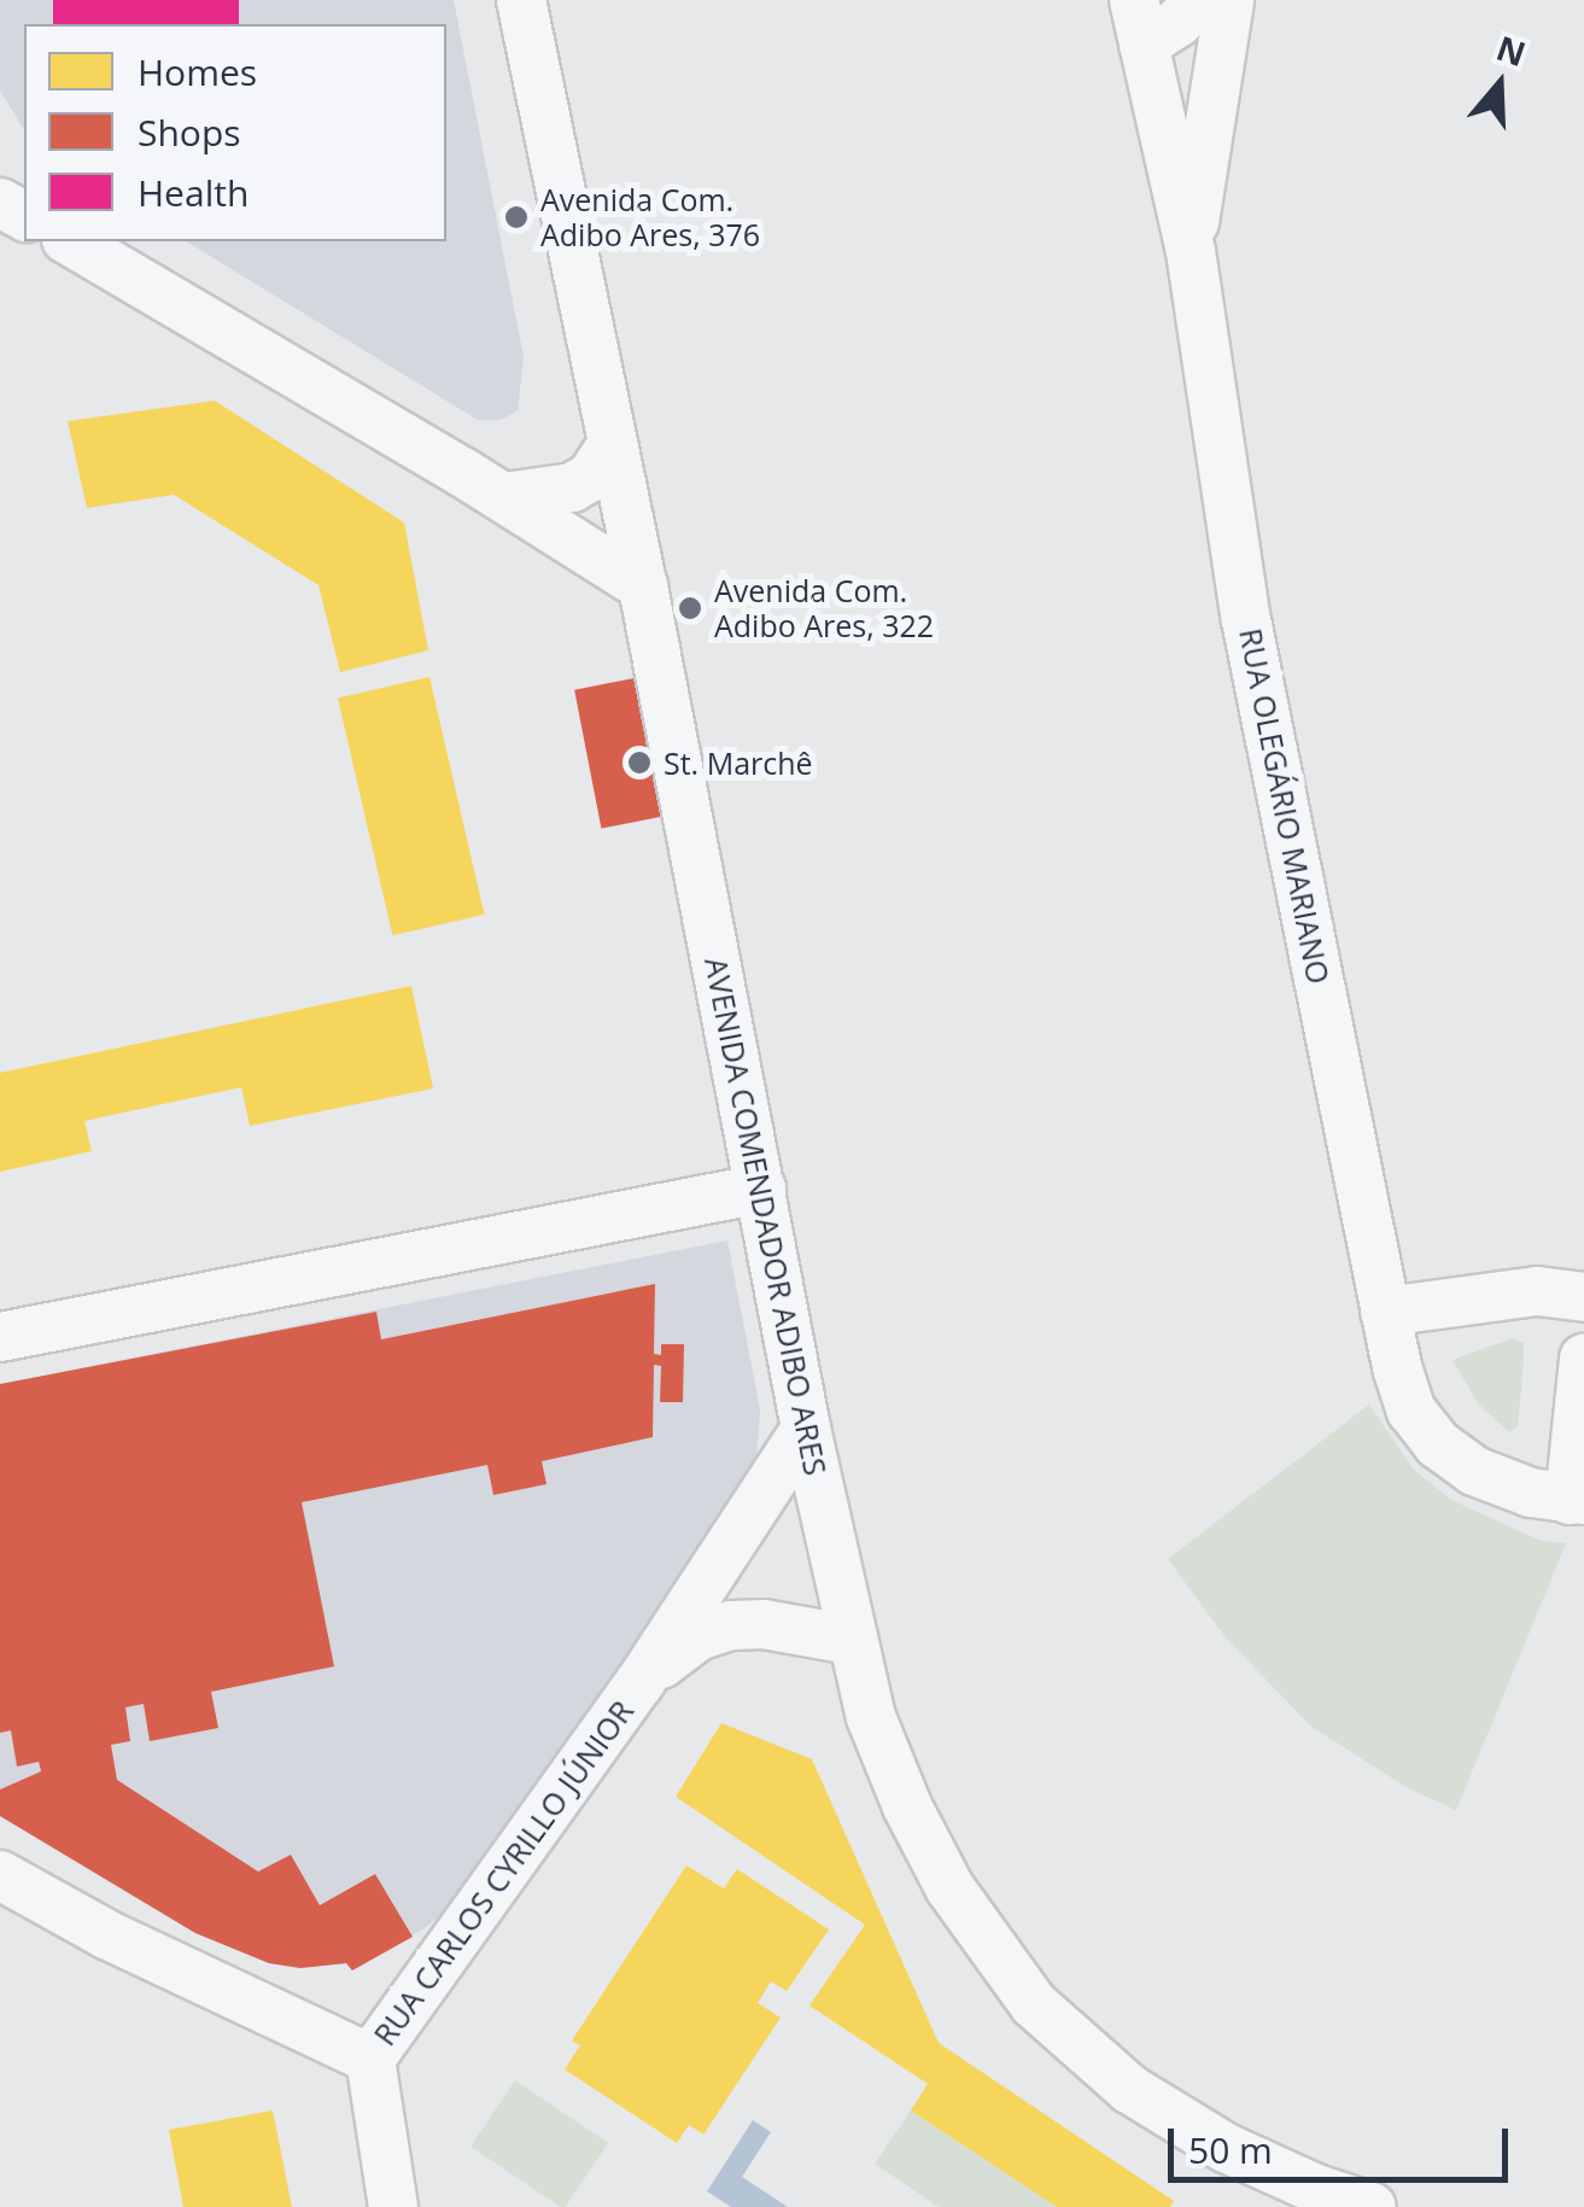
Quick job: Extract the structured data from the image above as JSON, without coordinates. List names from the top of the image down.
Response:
{
  "streets": {
    "street": ["RUA OLEGÁRIO MARIANO", "AVENIDA COMENDADOR ADIBO ARES", "RUA CARLOS CYRILLO JÚNIOR"]
  },
  "crossings": [
    ["AVENIDA COMENDADOR ADIBO ARES", "RUA CARLOS CYRILLO JÚNIOR"]
  ],
  "places": ["Avenida Com. Adibo Ares, 376", "Avenida Com. Adibo Ares, 322", "St. Marchê"],
  "legend": ["Homes", "Shops", "Health"],
  "scale_bar": "50 m",
  "north": "top"
}
